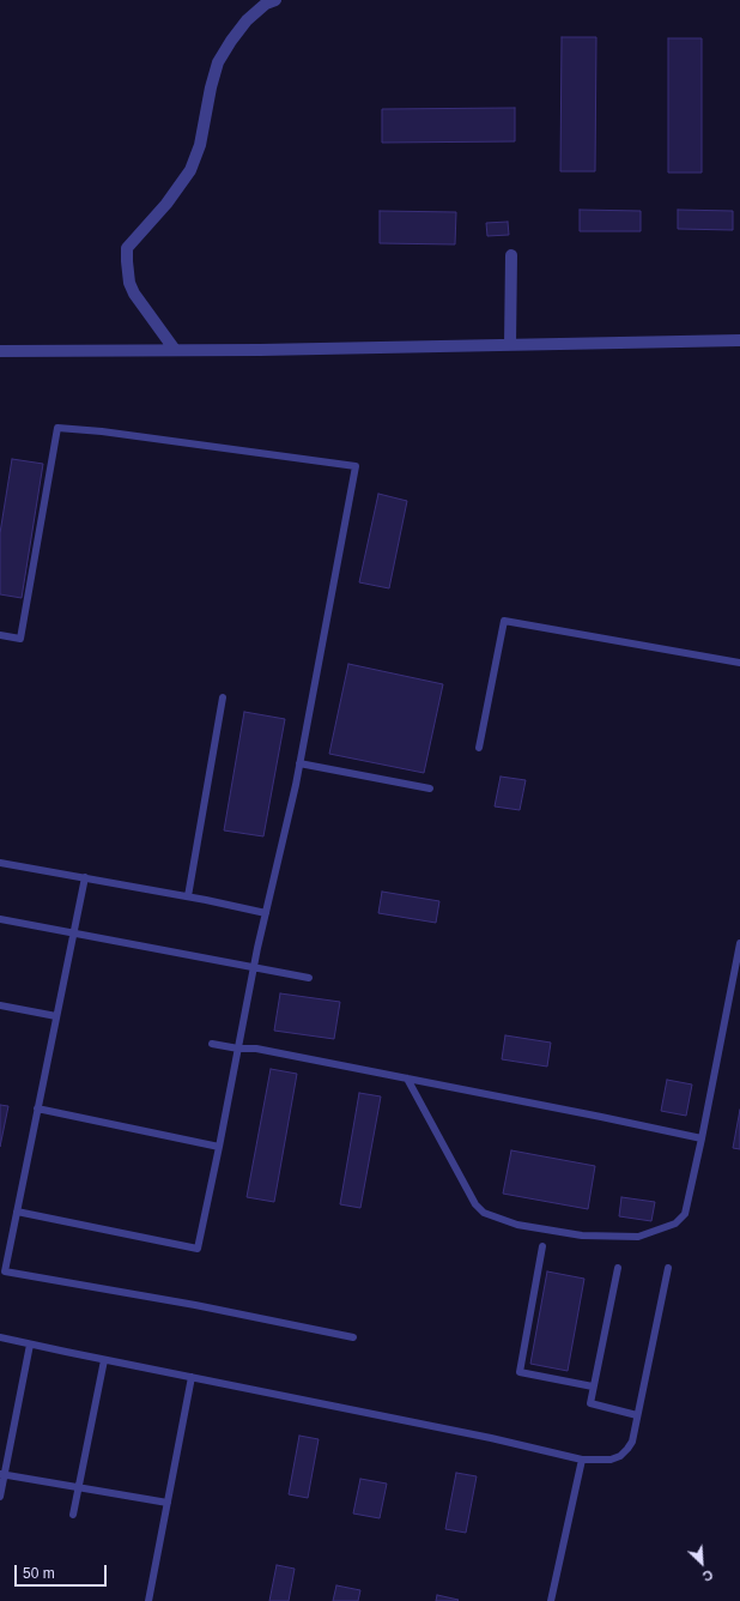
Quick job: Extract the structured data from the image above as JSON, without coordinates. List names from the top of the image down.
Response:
{
  "scale_bar": "50 m",
  "north": "bottom right"
}
